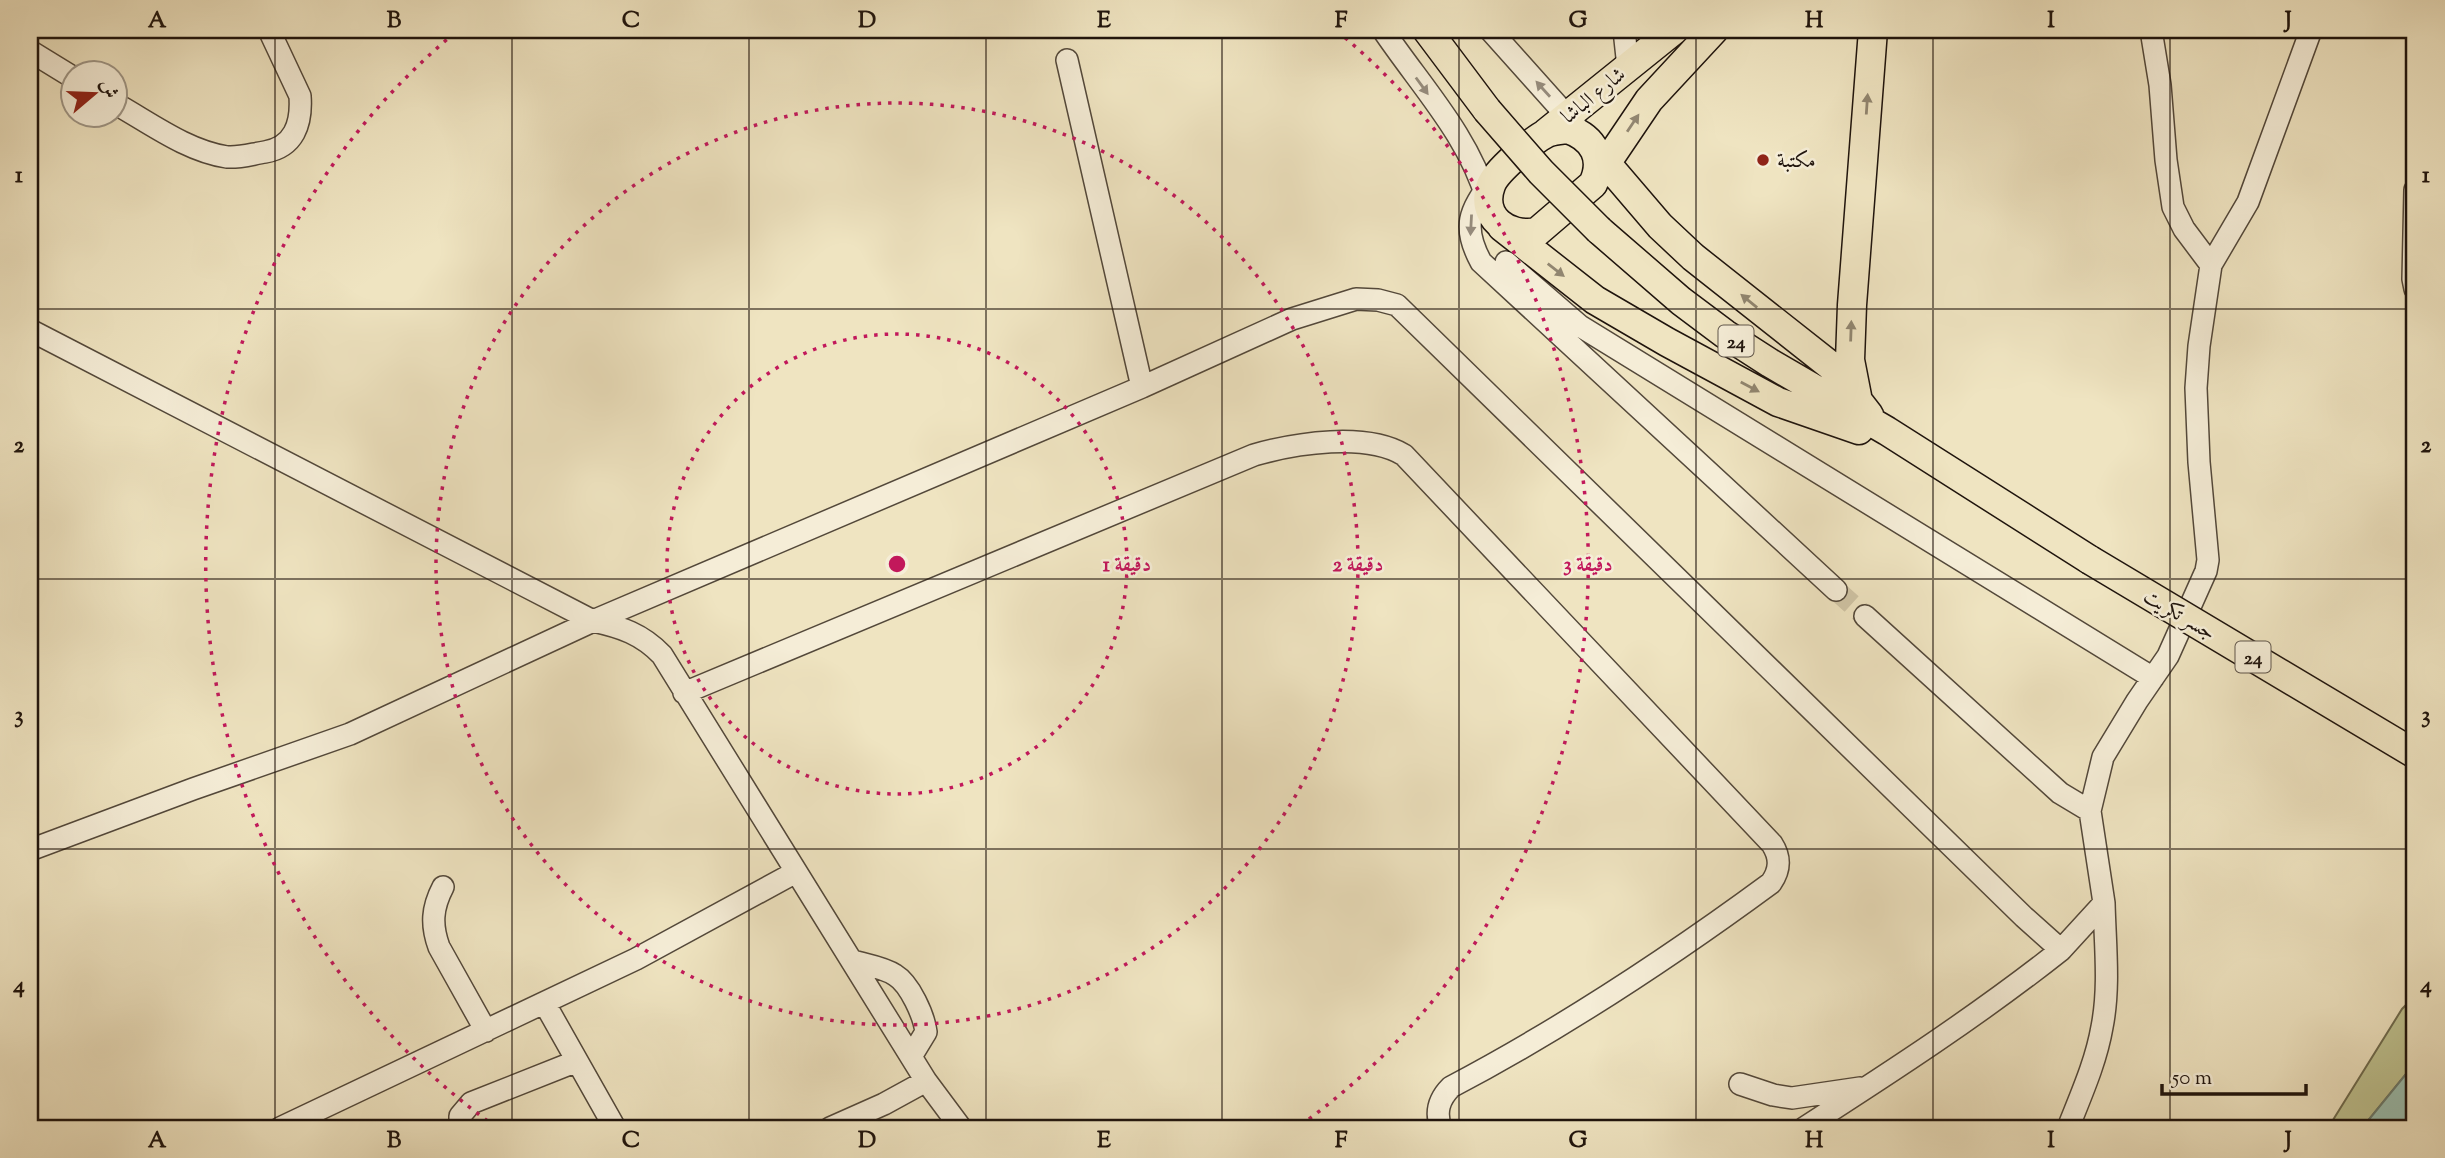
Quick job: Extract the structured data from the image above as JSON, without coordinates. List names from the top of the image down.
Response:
{
  "streets": {
    "main road": ["شارع الباشا", "24", "جسر تكريت"]
  },
  "crossings": [
    ["24", "جسر تكريت"]
  ],
  "places": ["مكتبة"],
  "scale_bar": "50 m",
  "north": "right",
  "grid": {
    "columns": [
      "A",
      "B",
      "C",
      "D",
      "E",
      "F",
      "G",
      "H",
      "I",
      "J"
    ],
    "rows": [
      "1",
      "2",
      "3",
      "4"
    ]
  },
  "rings": ["1 دقيقة", "2 دقيقة", "3 دقيقة"]
}
